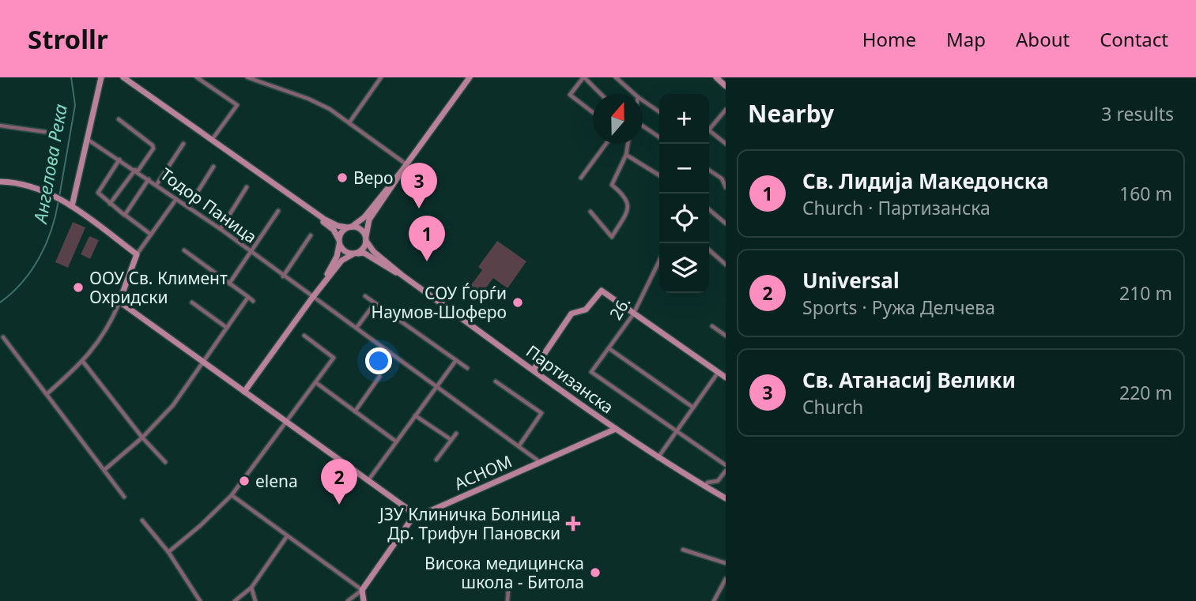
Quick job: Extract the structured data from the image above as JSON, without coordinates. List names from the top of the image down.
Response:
{
  "streets": {
    "street": [
      "Тодор Паница",
      "26.",
      "Партизанска",
      "АСНОМ"
    ]
  },
  "crossings": [
    ["Тодор Паница", "АСНОМ"],
    ["Партизанска", "АСНОМ"]
  ],
  "water": ["Ангелова Река"],
  "places": {
    "other": [
      "Веро",
      "ООУ Св. Климент Охридски",
      "СОУ Ѓорѓи Наумов-Шоферо",
      "elena",
      "Висока медицинска школа - Битола"
    ],
    "health": ["ЈЗУ Клиничка Болница Др. Трифун Пановски"]
  },
  "north": "top",
  "page": {
    "header": "Strollr",
    "nav": [
      "Home",
      "Map",
      "About",
      "Contact"
    ],
    "heading": ["Nearby", "3 results"],
    "map_buttons": ["+", "−"],
    "list": [
      {
        "mark": "1",
        "name": "Св. Лидија Македонска",
        "note": "Church · Партизанска",
        "value": "160 m"
      },
      {
        "mark": "2",
        "name": "Universal",
        "note": "Sports · Ружа Делчева",
        "value": "210 m"
      },
      {
        "mark": "3",
        "name": "Св. Атанасиј Велики",
        "note": "Church",
        "value": "220 m"
      }
    ],
    "pins": ["3", "1", "2"]
  }
}
